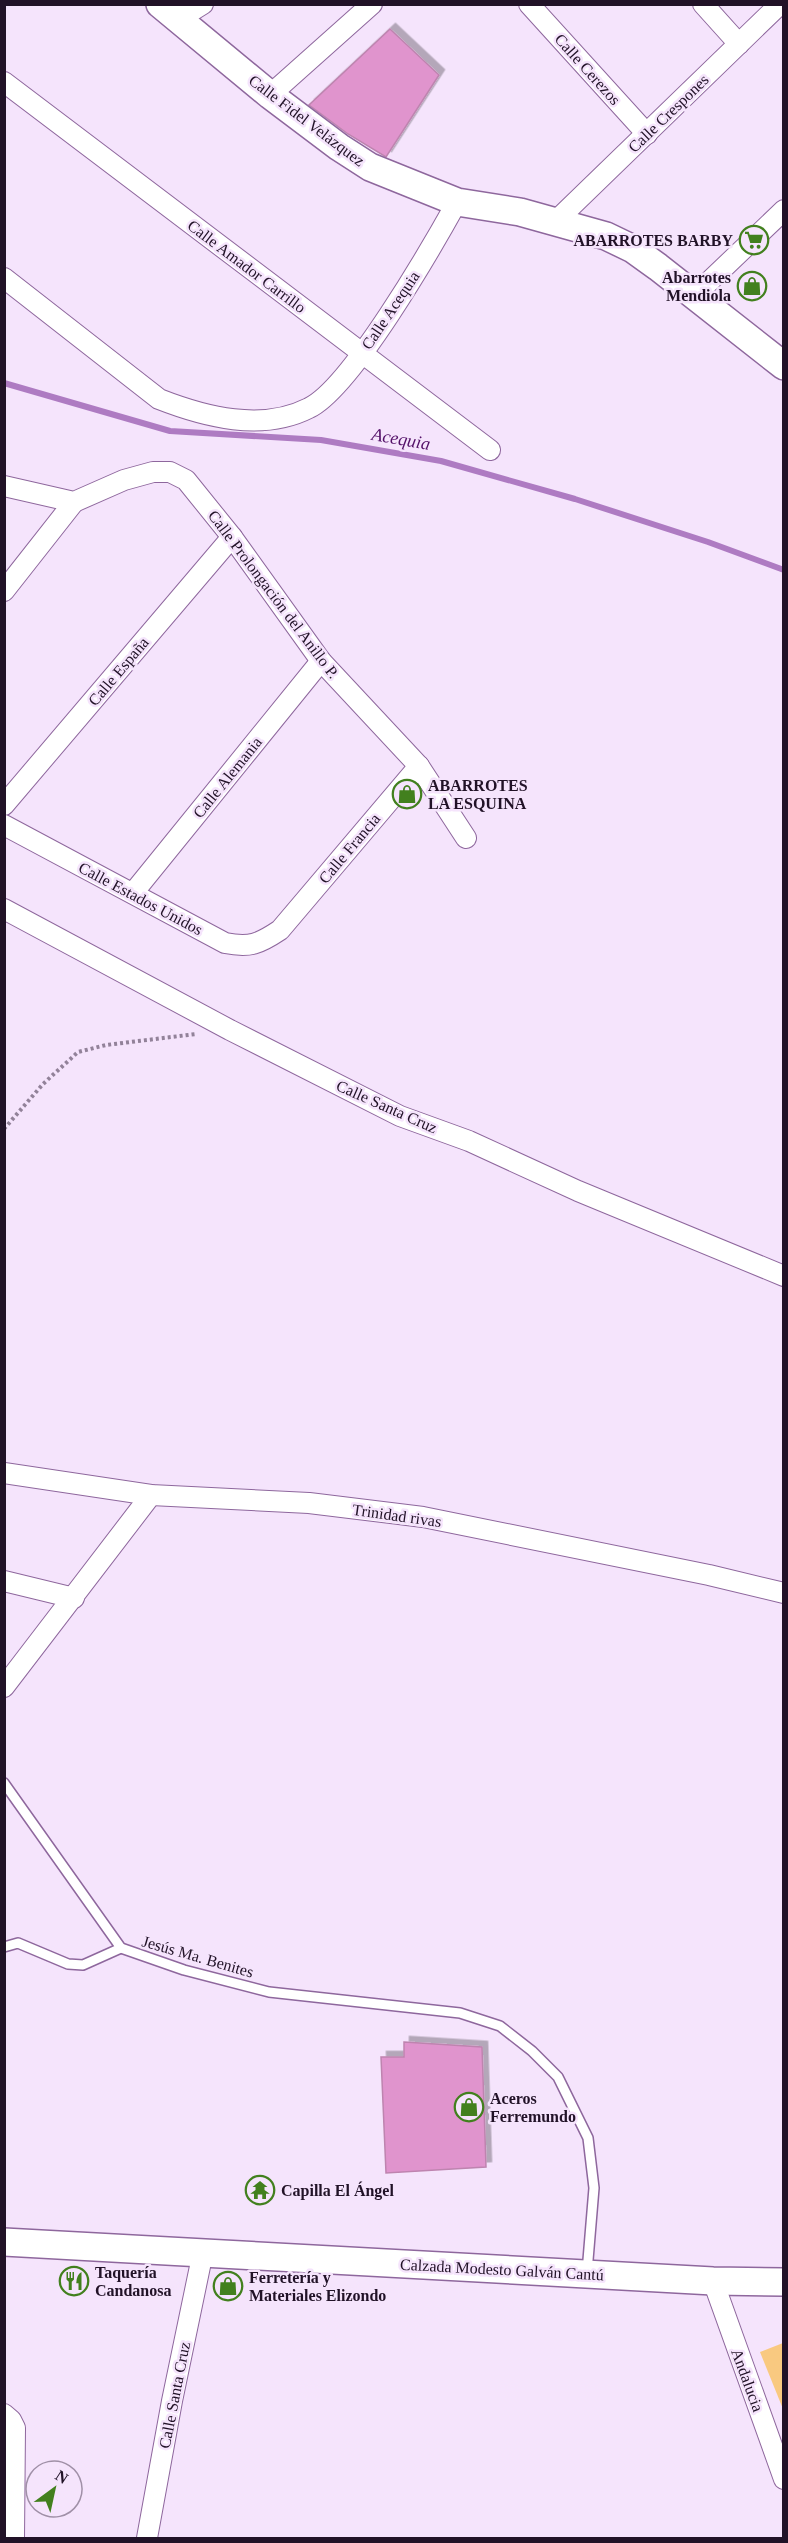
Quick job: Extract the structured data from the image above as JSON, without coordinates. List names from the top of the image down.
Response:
{
  "streets": {
    "main road": ["Calle Fidel Velázquez", "Calzada Modesto Galván Cantú"],
    "street": [
      "Calle Cerezos",
      "Calle Crespones",
      "Calle Amador Carrillo",
      "Calle Acequia",
      "Calle Prolongación del Anillo P.",
      "Calle España",
      "Calle Alemania",
      "Calle Francia",
      "Calle Estados Unidos",
      "Calle Santa Cruz",
      "Trinidad rivas",
      "Andalucia"
    ],
    "lane": ["Jesús Ma. Benites"]
  },
  "crossings": [
    ["Calle Cerezos", "Calle Crespones"],
    ["Calle Crespones", "Calle Fidel Velázquez"],
    ["Calle Fidel Velázquez", "Calle Acequia"],
    ["Calle Amador Carrillo", "Calle Acequia"],
    ["Calle Prolongación del Anillo P.", "Calle España"],
    ["Calle Prolongación del Anillo P.", "Calle Alemania"],
    ["Calle Prolongación del Anillo P.", "Calle Francia"],
    ["Calle Alemania", "Calle Estados Unidos"],
    ["Calle Francia", "Calle Estados Unidos"],
    ["Calle Santa Cruz", "Calzada Modesto Galván Cantú"],
    ["Jesús Ma. Benites", "Calzada Modesto Galván Cantú"],
    ["Calzada Modesto Galván Cantú", "Andalucia"]
  ],
  "water": ["Acequia"],
  "places": {
    "supermarket": ["ABARROTES BARBY"],
    "shop": [
      "Abarrotes Mendiola",
      "ABARROTES LA ESQUINA",
      "Aceros Ferremundo",
      "Ferretería y Materiales Elizondo"
    ],
    "temple": ["Capilla El Ángel"],
    "restaurant": ["Taquería Candanosa"]
  },
  "north": "top right"
}
